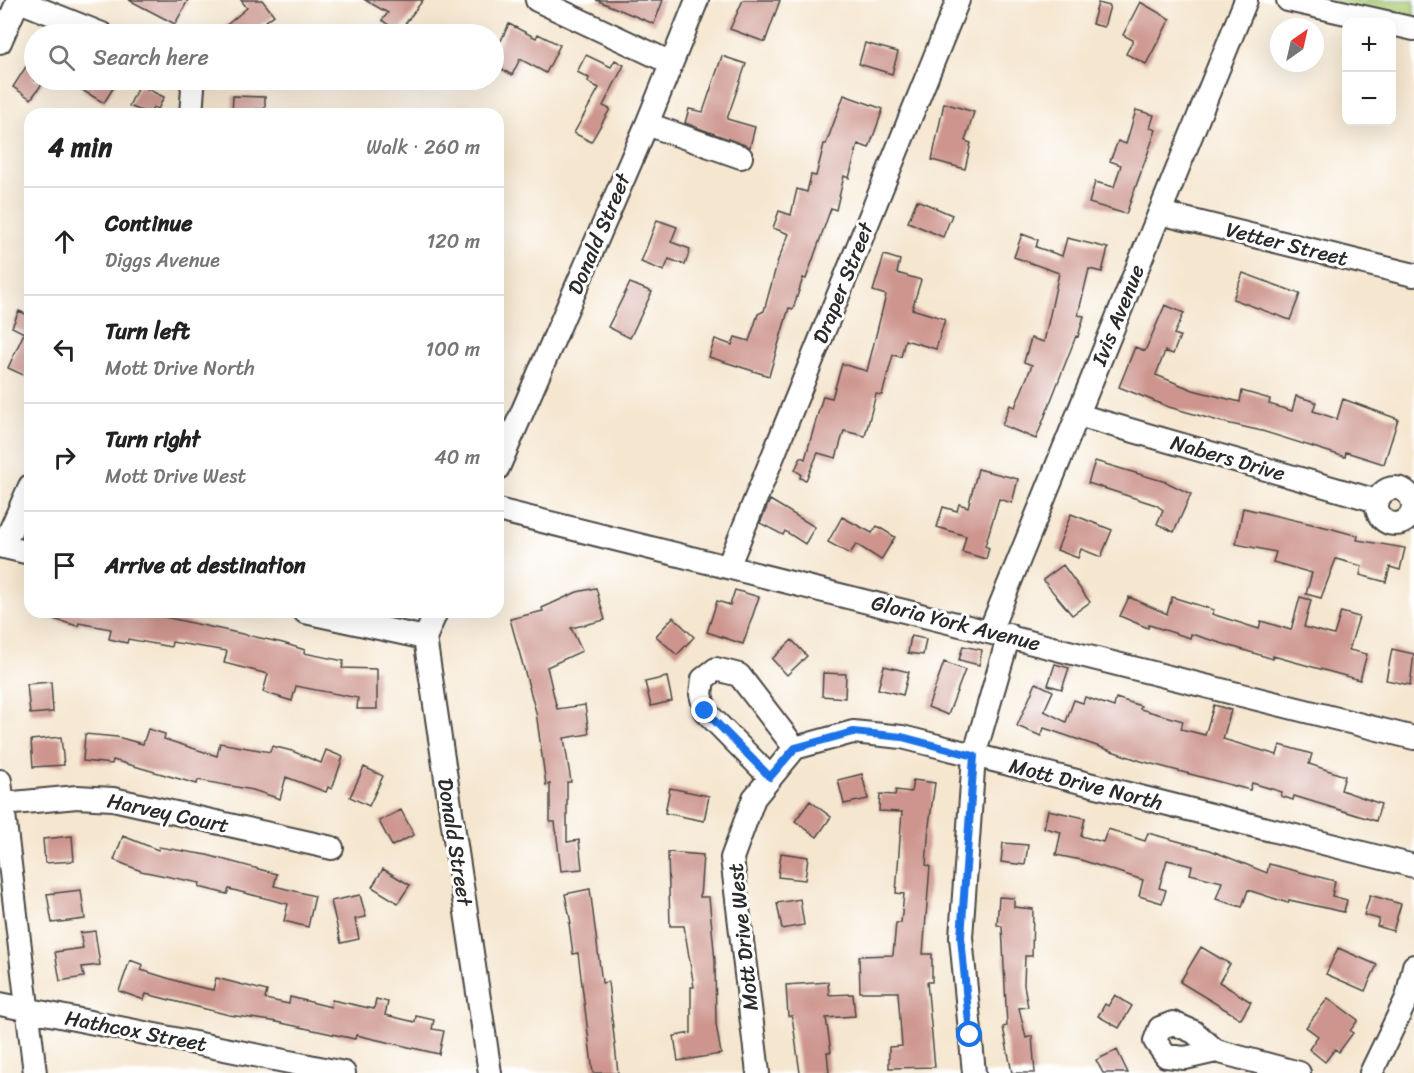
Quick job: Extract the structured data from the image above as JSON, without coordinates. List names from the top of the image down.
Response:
{
  "streets": {
    "street": [
      "Donald Street",
      "Vetter Street",
      "Draper Street",
      "Ivis Avenue",
      "Nabers Drive",
      "Gloria York Avenue",
      "Mott Drive North",
      "Harvey Court",
      "Mott Drive West",
      "Hathcox Street"
    ]
  },
  "crossings": [
    ["Vetter Street", "Ivis Avenue"],
    ["Draper Street", "Gloria York Avenue"],
    ["Ivis Avenue", "Nabers Drive"],
    ["Ivis Avenue", "Gloria York Avenue"],
    ["Ivis Avenue", "Mott Drive North"]
  ],
  "north": "top right",
  "page": {
    "map_buttons": ["+", "−"],
    "search": "Search here",
    "heading": ["4 min", "Walk · 260 m"],
    "list": [
      ["Continue", "Diggs Avenue", "120 m"],
      ["Turn left", "Mott Drive North", "100 m"],
      ["Turn right", "Mott Drive West", "40 m"],
      "Arrive at destination"
    ]
  }
}
